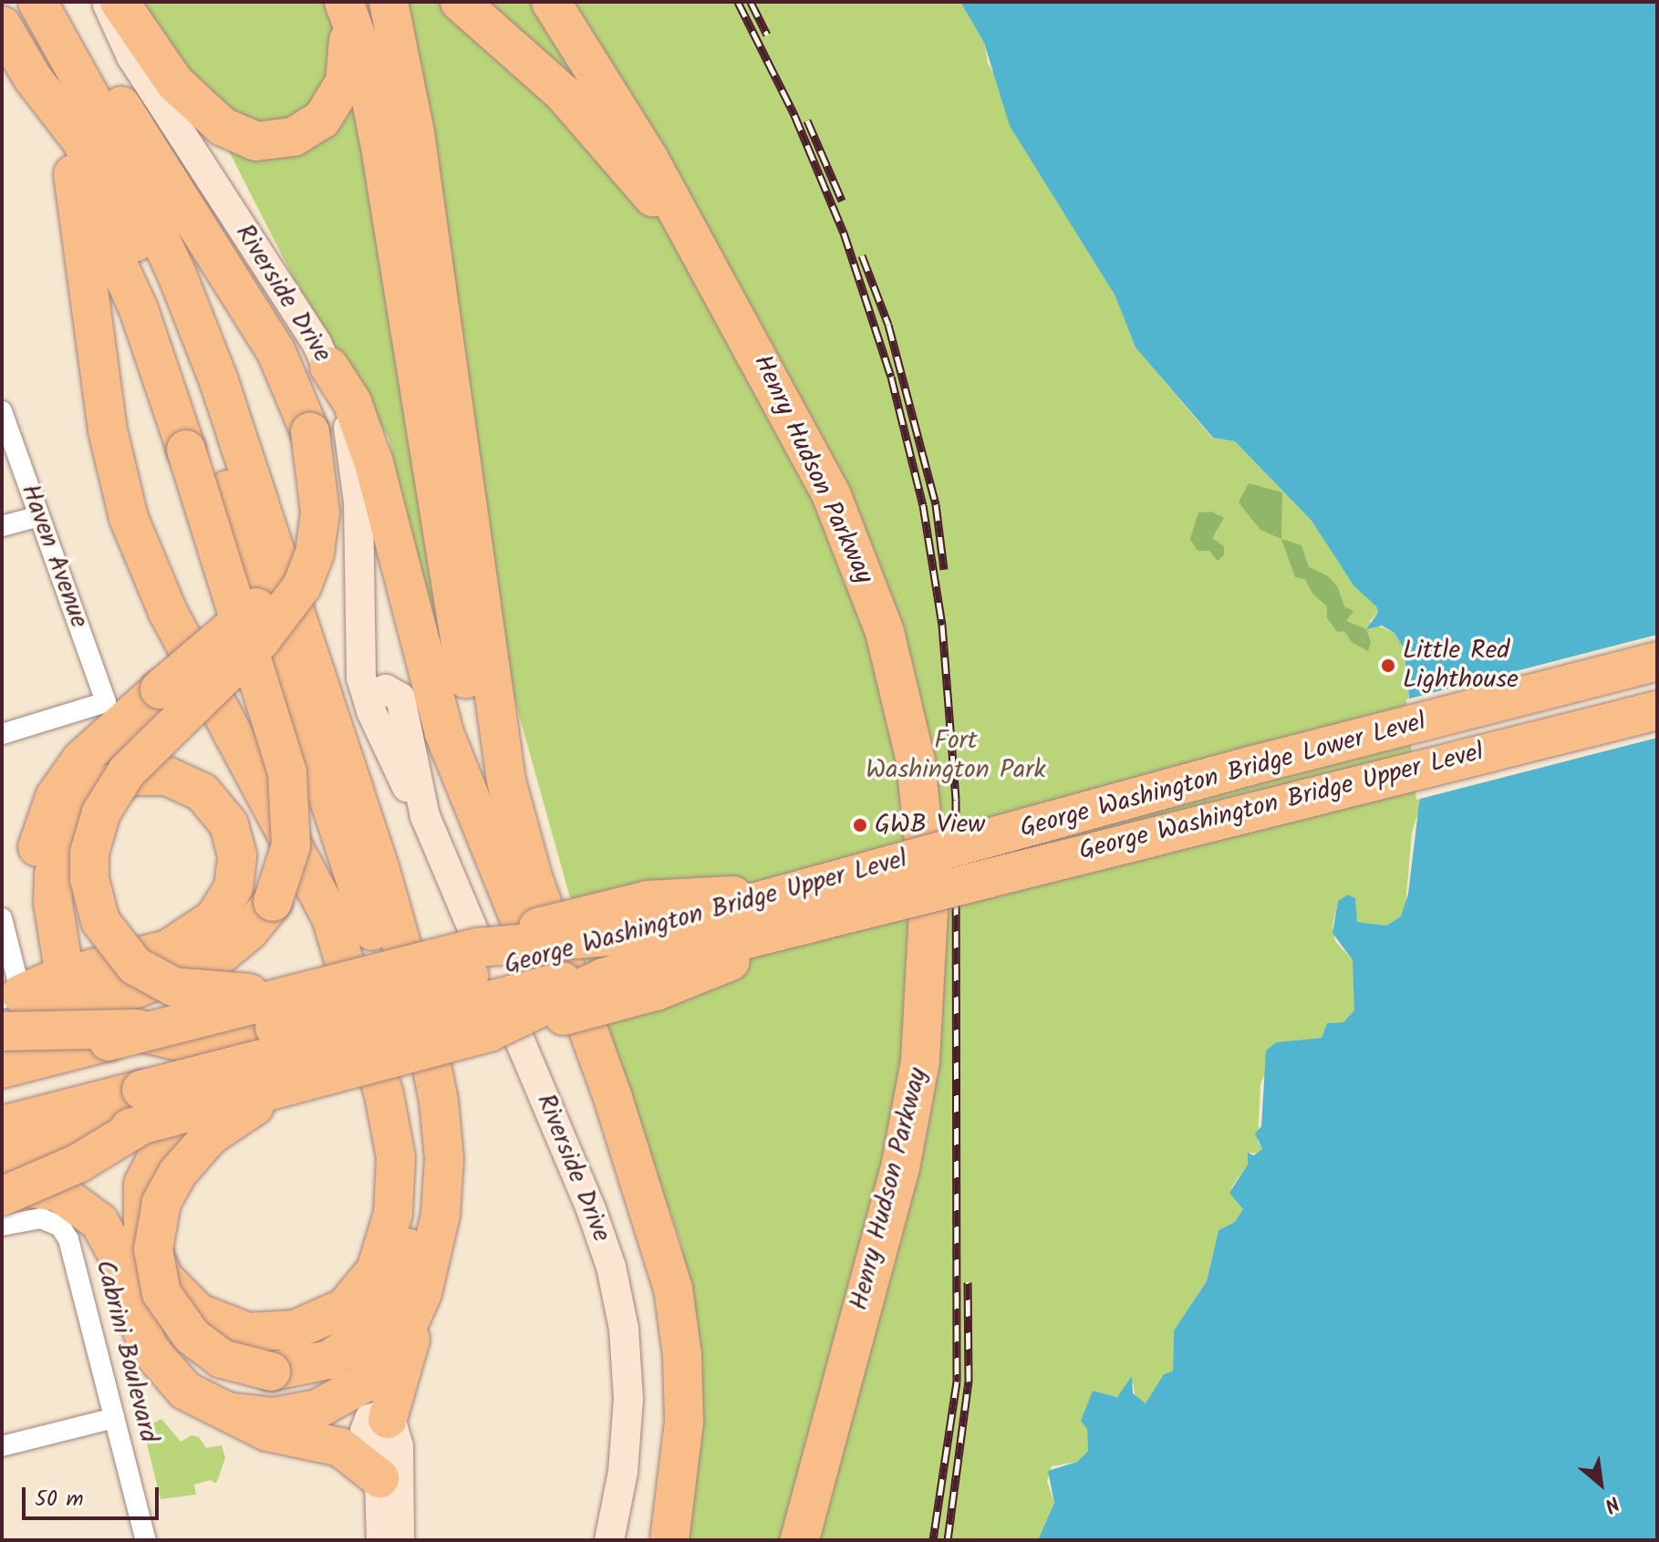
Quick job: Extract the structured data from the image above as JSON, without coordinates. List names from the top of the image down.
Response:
{
  "streets": {
    "highway": ["Henry Hudson Parkway", "George Washington Bridge Lower Level", "George Washington Bridge Upper Level"],
    "main road": ["Riverside Drive"],
    "street": ["Haven Avenue", "Cabrini Boulevard"]
  },
  "crossings": [
    ["George Washington Bridge Lower Level", "George Washington Bridge Upper Level"]
  ],
  "parks": ["Fort Washington Park"],
  "places": ["Little Red Lighthouse", "GWB View"],
  "scale_bar": "50 m",
  "north": "bottom right"
}
